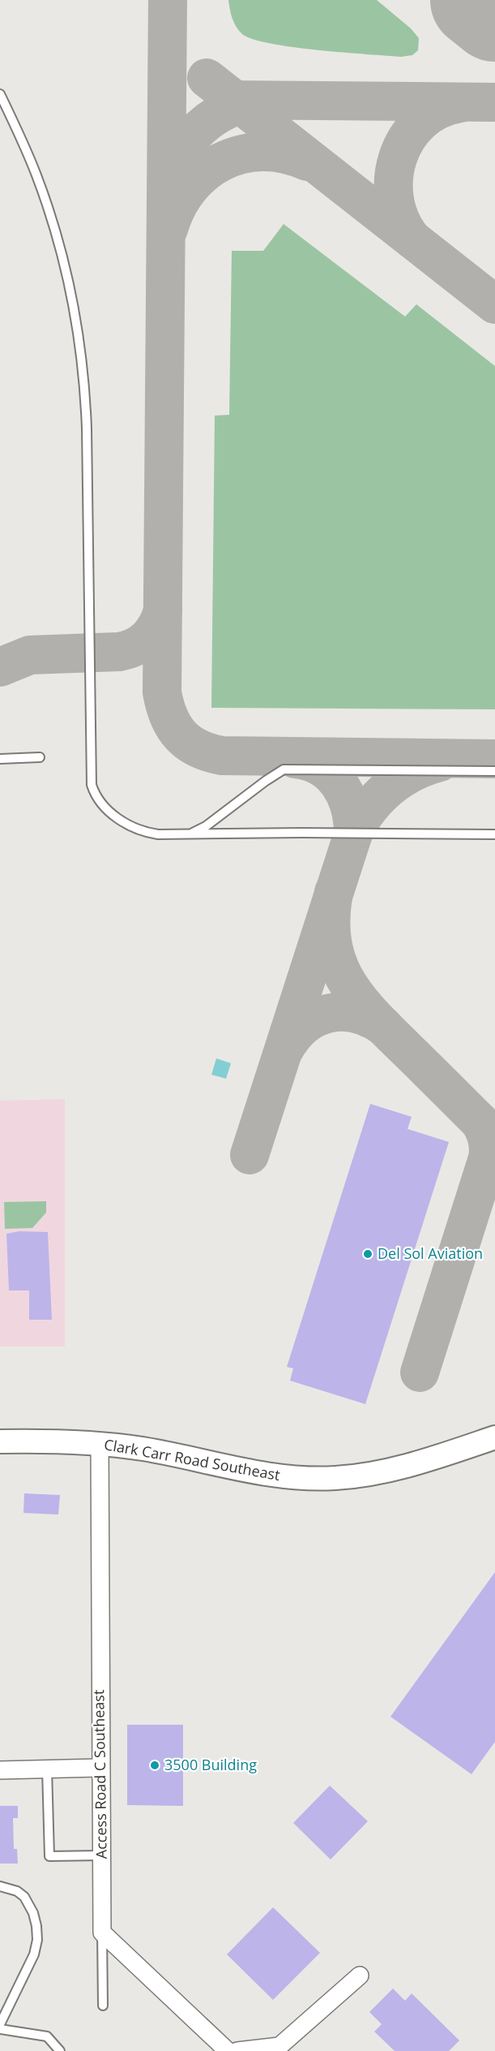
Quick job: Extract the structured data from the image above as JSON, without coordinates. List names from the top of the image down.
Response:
{
  "streets": {
    "street": ["Clark Carr Road Southeast", "Access Road C Southeast"]
  },
  "crossings": [
    ["Clark Carr Road Southeast", "Access Road C Southeast"]
  ],
  "places": ["Del Sol Aviation", "3500 Building"]
}
